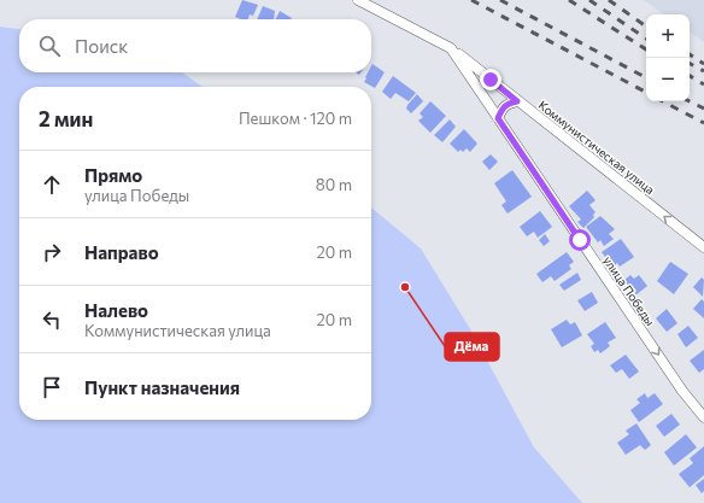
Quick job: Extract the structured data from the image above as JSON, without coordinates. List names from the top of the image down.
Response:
{
  "streets": {
    "street": ["Коммунистическая улица", "улица Победы"]
  },
  "crossings": [
    ["Коммунистическая улица", "улица Победы"]
  ],
  "one_way": ["Коммунистическая улица", "улица Победы"],
  "places": ["Дёма"],
  "page": {
    "map_buttons": ["+", "−"],
    "search": "Поиск",
    "heading": ["2 мин", "Пешком · 120 m"],
    "list": [
      ["Прямо", "улица Победы", "80 m"],
      ["Направо", "20 m"],
      ["Налево", "Коммунистическая улица", "20 m"],
      "Пункт назначения"
    ]
  }
}
